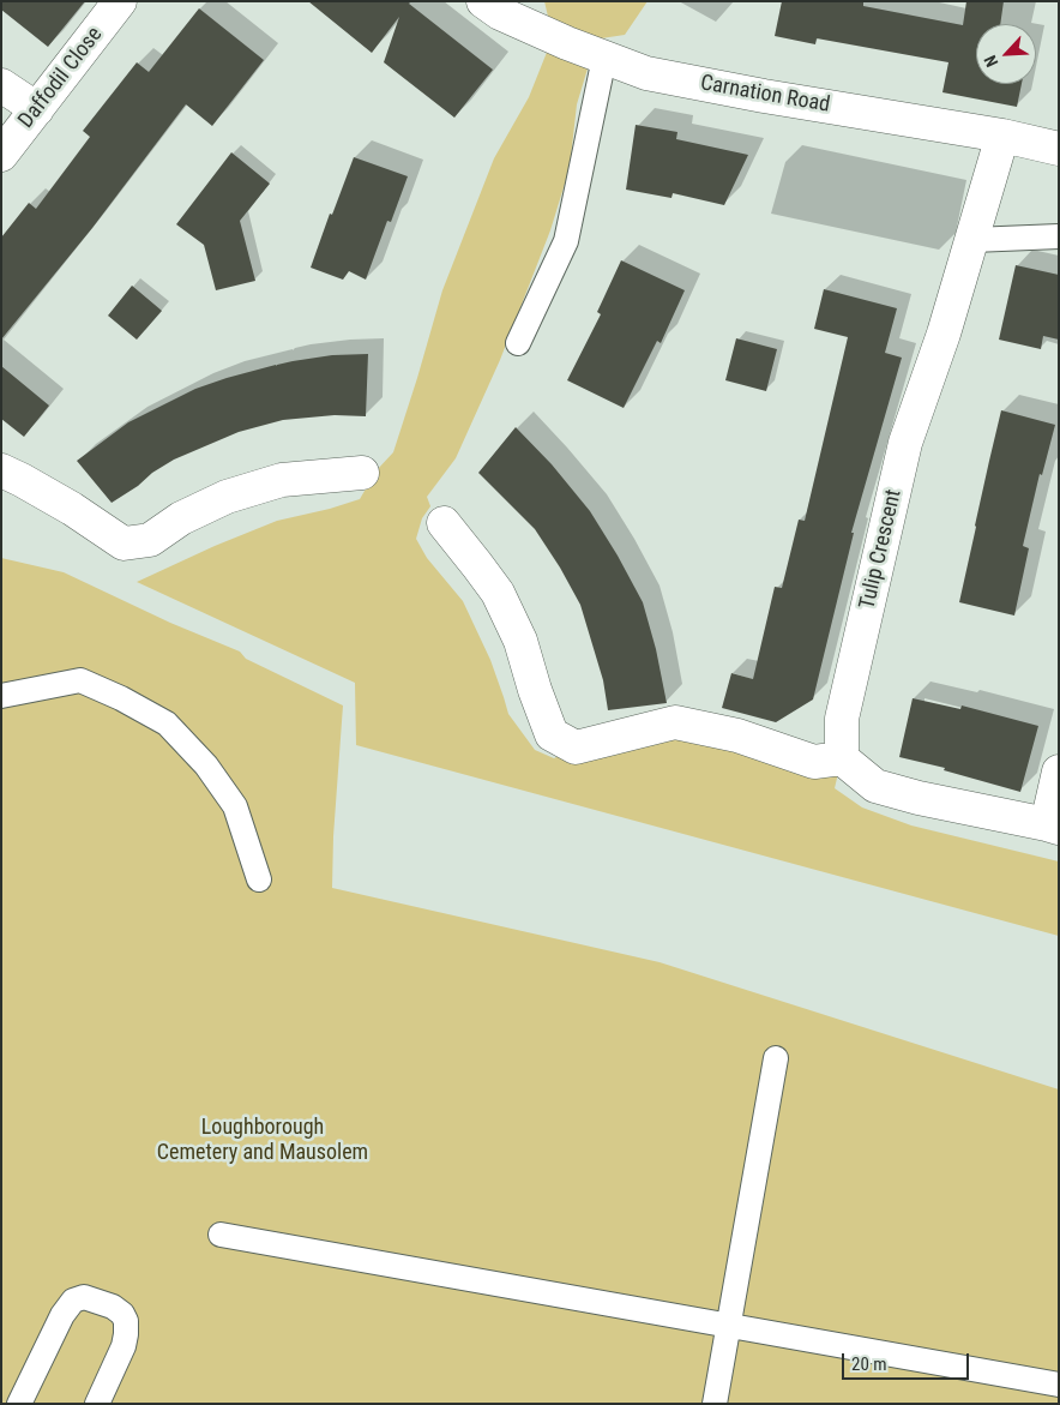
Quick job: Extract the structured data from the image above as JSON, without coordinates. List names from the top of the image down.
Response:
{
  "streets": {
    "street": ["Daffodil Close", "Carnation Road", "Tulip Crescent"]
  },
  "crossings": [
    ["Carnation Road", "Tulip Crescent"]
  ],
  "parks": ["Loughborough Cemetery and Mausolem"],
  "scale_bar": "20 m",
  "north": "bottom left"
}
